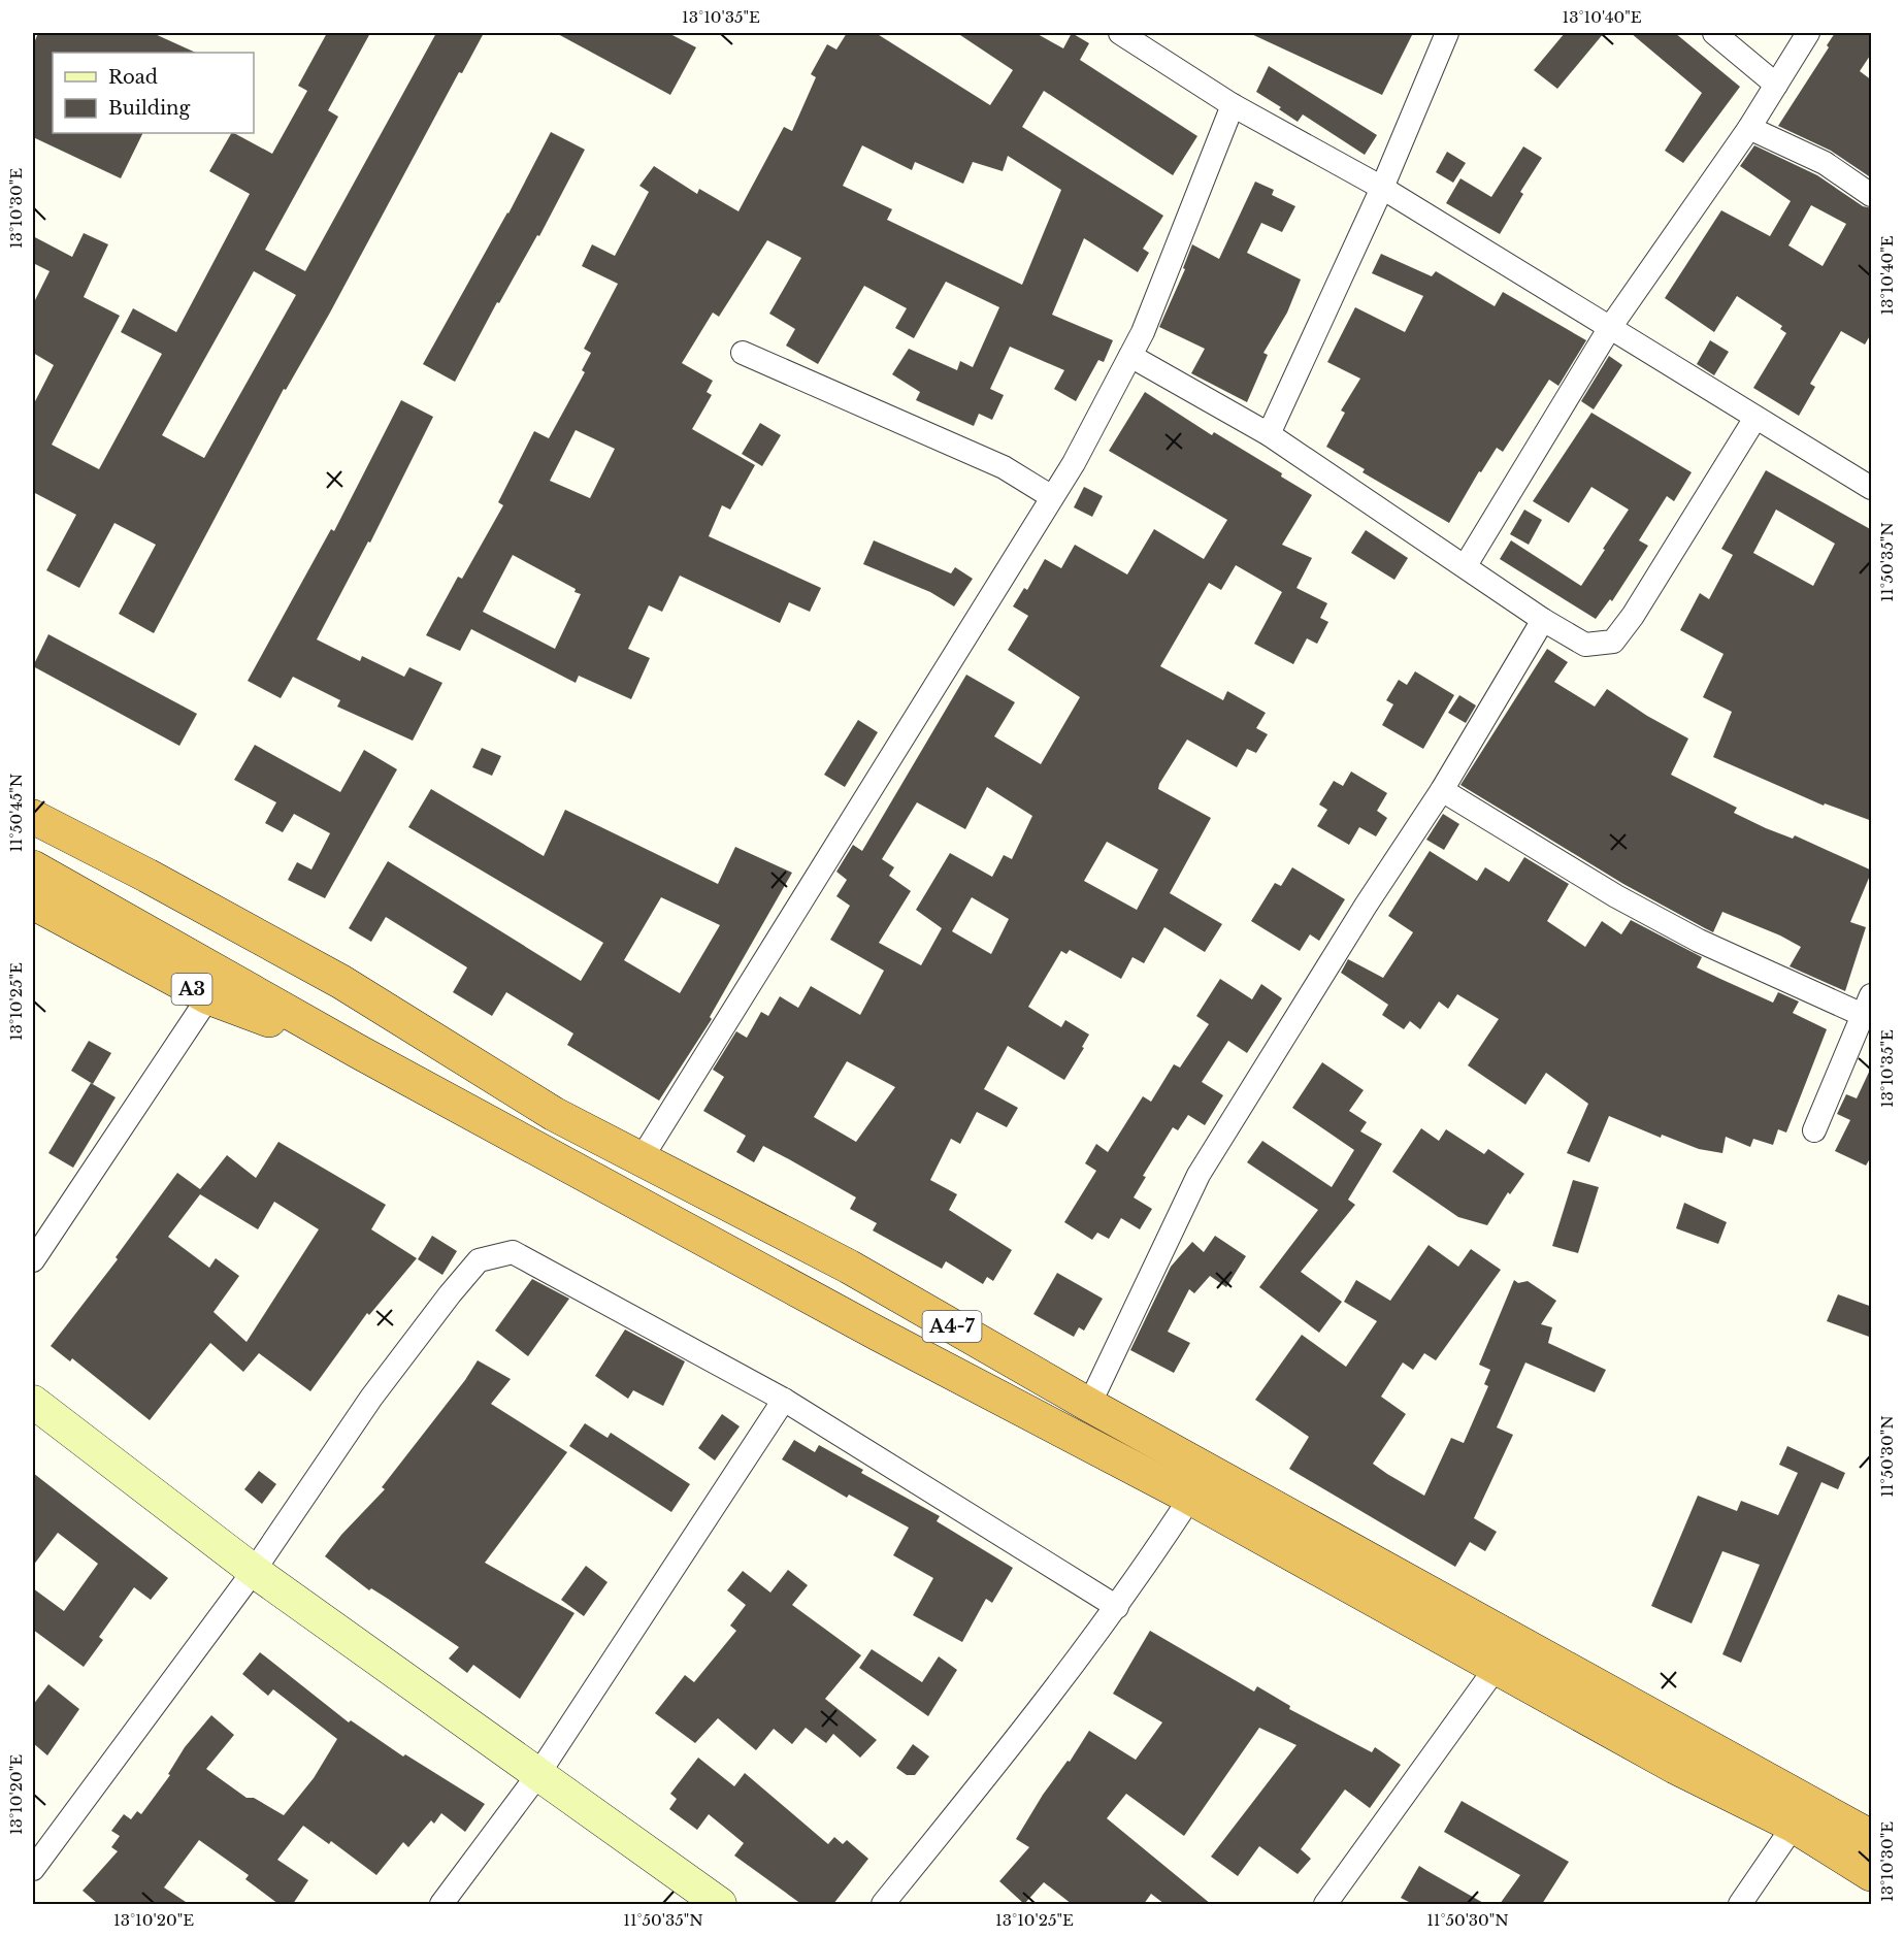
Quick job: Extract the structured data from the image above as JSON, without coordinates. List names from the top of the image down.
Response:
{
  "streets": {
    "highway": ["A3", "A4-7"]
  },
  "crossings": [
    ["A3", "A4-7"]
  ],
  "legend": ["Road", "Building"],
  "coordinates": [
    "13°10'35\"E",
    "13°10'40\"E",
    "13°10'30\"E",
    "11°50'35\"N",
    "11°50'45\"N",
    "13°10'25\"E",
    "11°50'30\"N",
    "13°10'20\"E"
  ]
}
